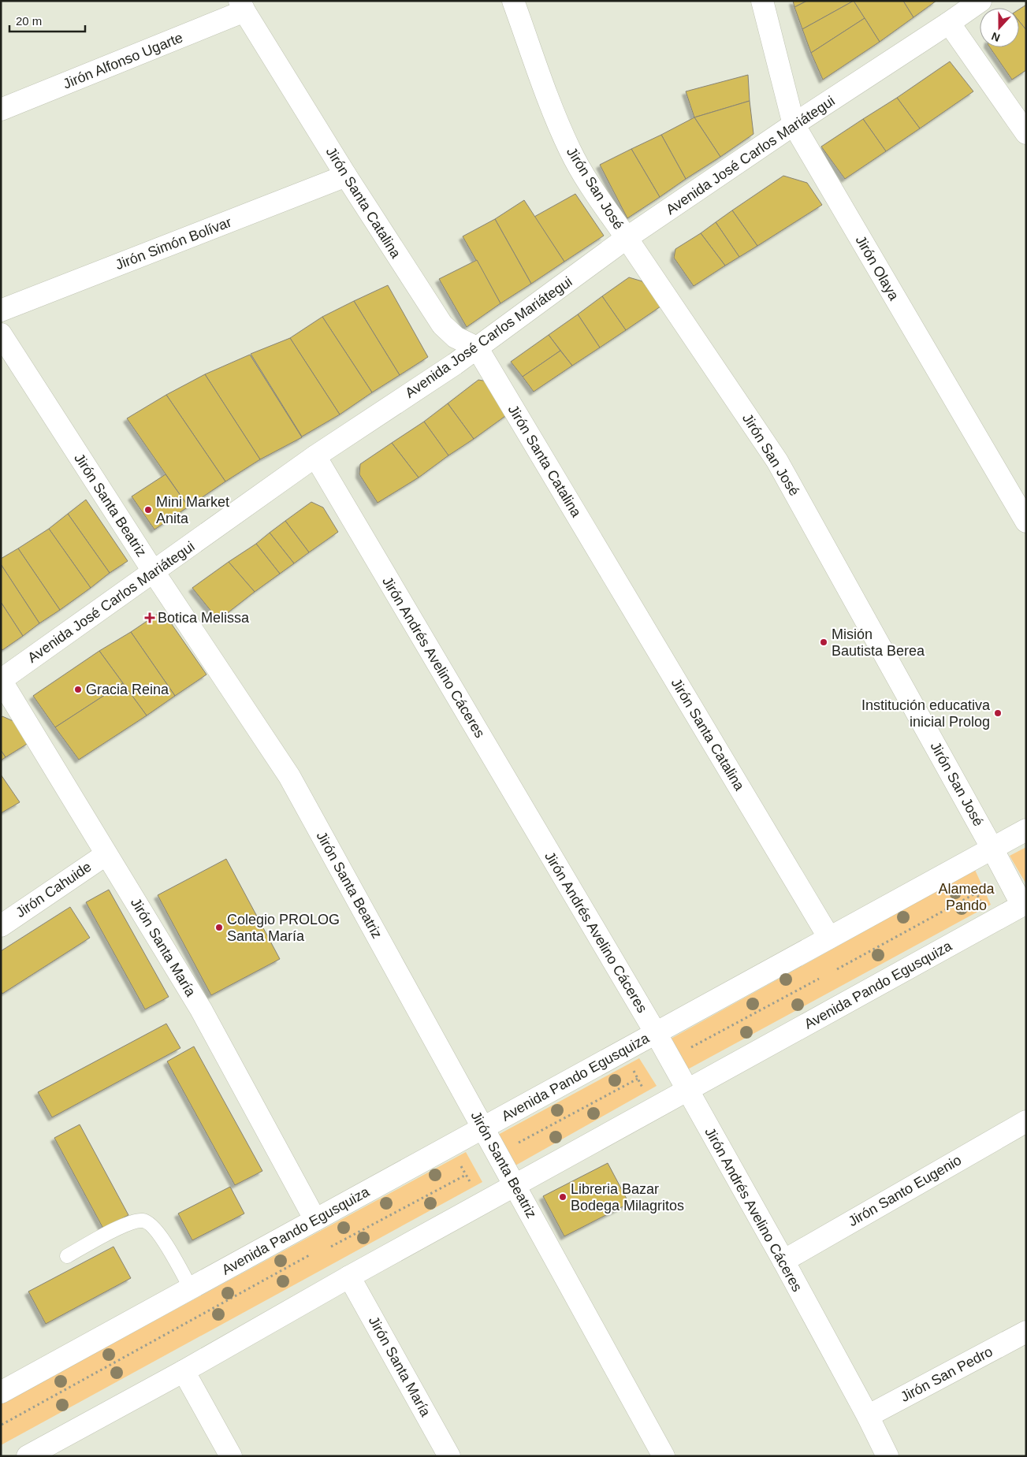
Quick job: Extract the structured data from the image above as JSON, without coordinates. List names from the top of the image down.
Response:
{
  "streets": {
    "street": [
      "Jirón Alfonso Ugarte",
      "Avenida José Carlos Mariátegui",
      "Jirón San José",
      "Jirón Santa Catalina",
      "Jirón Simón Bolívar",
      "Jirón Olaya",
      "Jirón Santa Beatriz",
      "Jirón Andrés Avelino Cáceres",
      "Jirón Cahuide",
      "Jirón Santa María",
      "Avenida Pando Egusquiza",
      "Jirón Santo Eugenio",
      "Jirón San Pedro"
    ]
  },
  "crossings": [
    ["Jirón Alfonso Ugarte", "Jirón Santa Catalina"],
    ["Avenida José Carlos Mariátegui", "Jirón San José"],
    ["Avenida José Carlos Mariátegui", "Jirón Santa Catalina"],
    ["Avenida José Carlos Mariátegui", "Jirón Olaya"],
    ["Avenida José Carlos Mariátegui", "Jirón Santa Beatriz"],
    ["Avenida José Carlos Mariátegui", "Jirón Andrés Avelino Cáceres"],
    ["Avenida José Carlos Mariátegui", "Jirón Santa María"],
    ["Jirón San José", "Avenida Pando Egusquiza"],
    ["Jirón Santa Catalina", "Jirón Simón Bolívar"],
    ["Jirón Santa Catalina", "Avenida Pando Egusquiza"],
    ["Jirón Santa Beatriz", "Avenida Pando Egusquiza"],
    ["Jirón Andrés Avelino Cáceres", "Avenida Pando Egusquiza"],
    ["Jirón Andrés Avelino Cáceres", "Jirón Santo Eugenio"],
    ["Jirón Andrés Avelino Cáceres", "Jirón San Pedro"],
    ["Jirón Cahuide", "Jirón Santa María"],
    ["Jirón Santa María", "Avenida Pando Egusquiza"]
  ],
  "parks": ["Alameda Pando"],
  "places": {
    "other": [
      "Mini Market Anita",
      "Misión Bautista Berea",
      "Gracia Reina",
      "Institución educativa inicial Prolog",
      "Colegio PROLOG Santa María",
      "Libreria Bazar Bodega Milagritos"
    ],
    "health": ["Botica Melissa"]
  },
  "scale_bar": "20 m",
  "north": "bottom"
}
